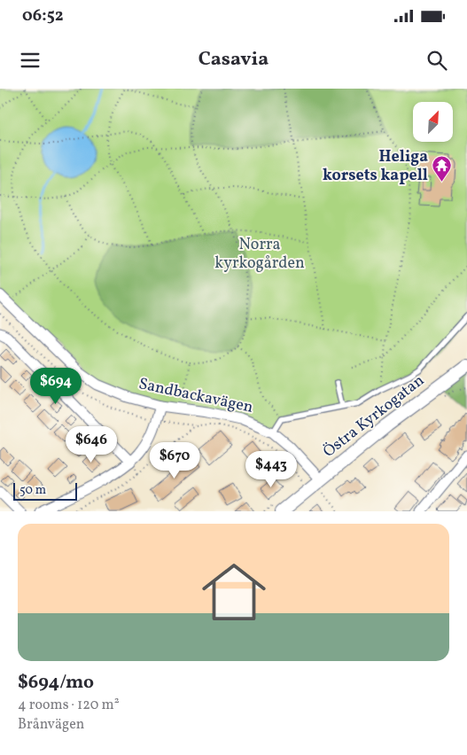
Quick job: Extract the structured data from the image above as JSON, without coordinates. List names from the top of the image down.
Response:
{
  "streets": {
    "street": ["Sandbackavägen", "Östra Kyrkogatan"]
  },
  "crossings": [
    ["Sandbackavägen", "Östra Kyrkogatan"]
  ],
  "parks": ["Norra kyrkogården"],
  "places": {
    "temple": ["Heliga korsets kapell"]
  },
  "scale_bar": "50 m",
  "north": "top right",
  "page": {
    "status": "06:52",
    "header": "Casavia",
    "price": [
      "$694",
      "$646",
      "$670",
      "$443"
    ],
    "scale": "50 m",
    "list": [
      {
        "name": "$694/mo",
        "note": "4 rooms · 120 m² · Brånvägen"
      }
    ]
  }
}
